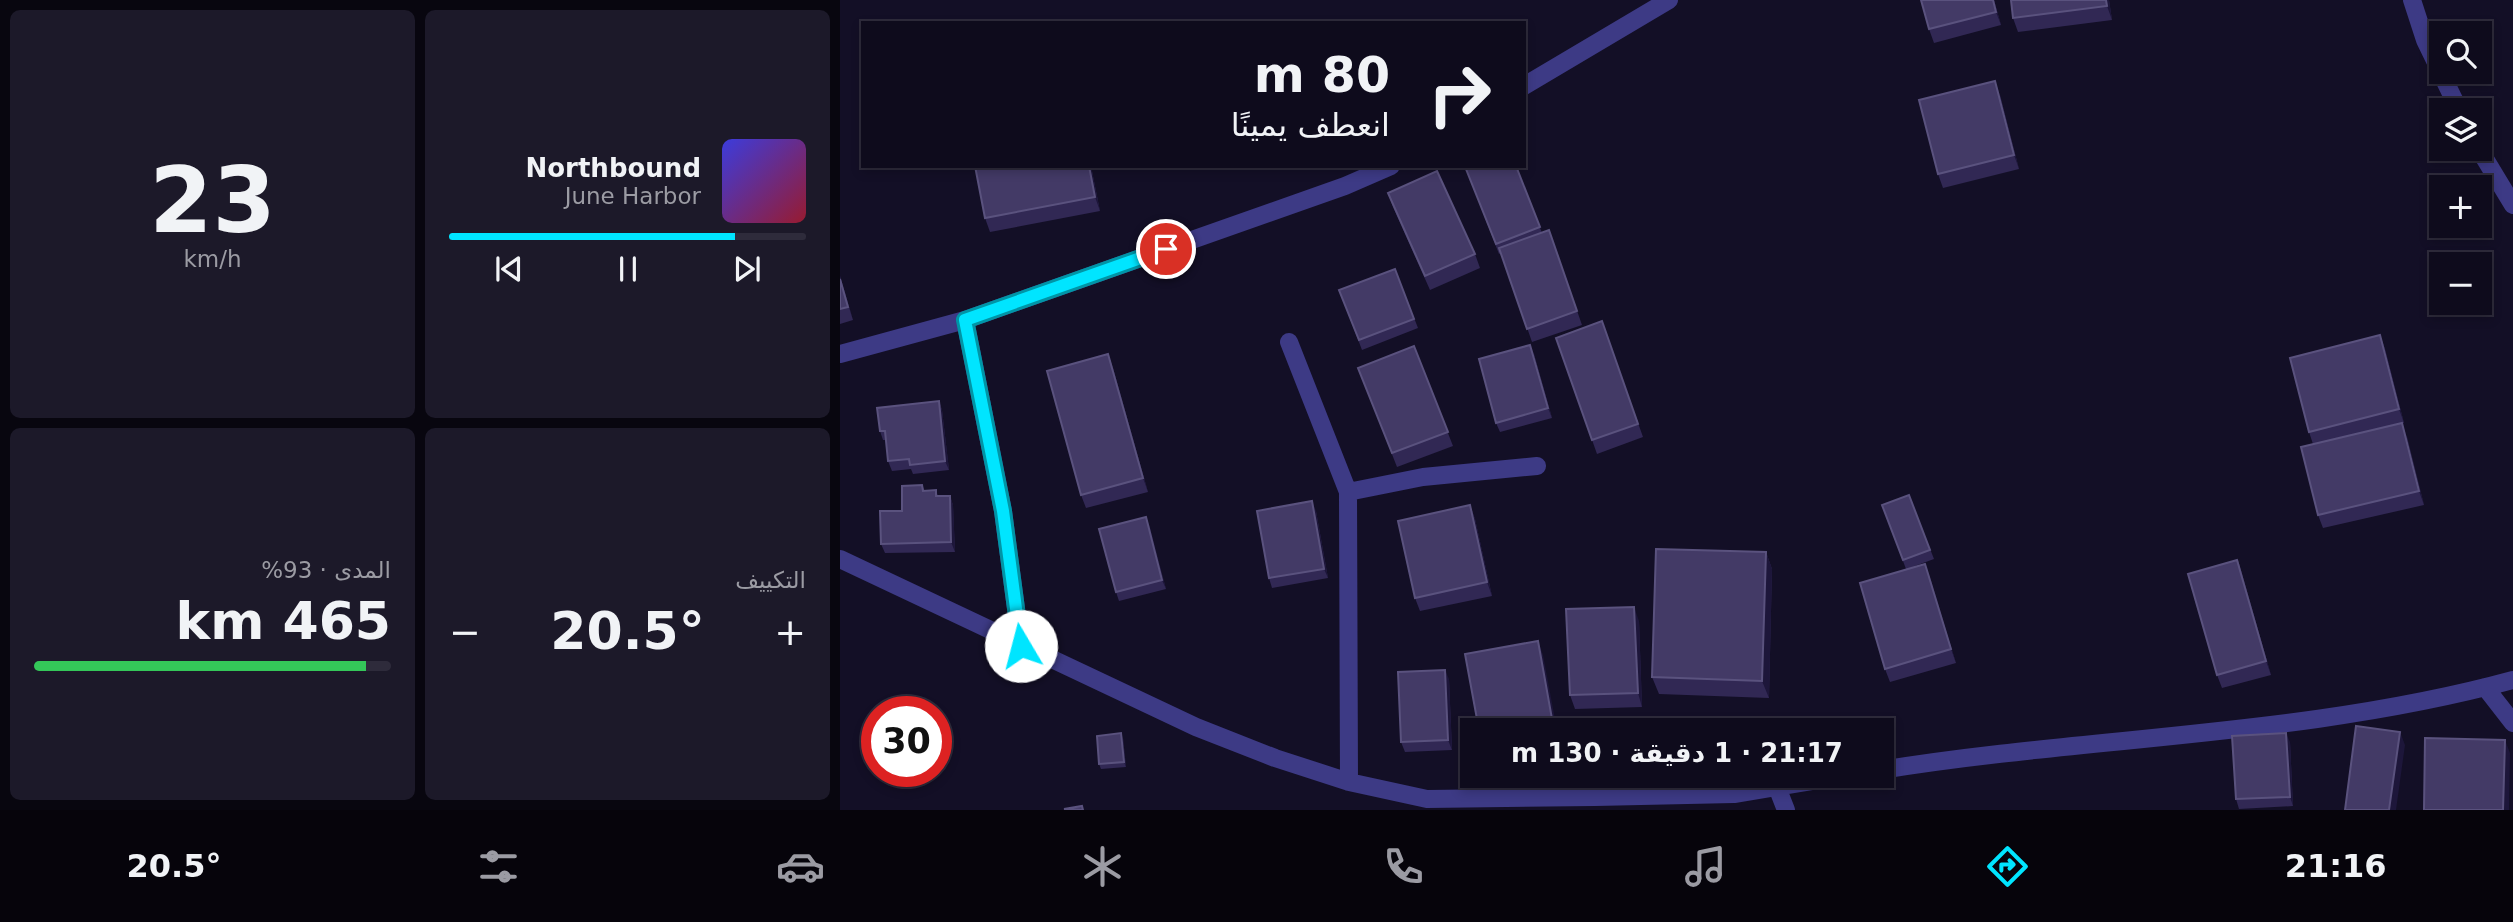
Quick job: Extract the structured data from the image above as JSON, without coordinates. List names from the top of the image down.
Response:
{
  "page": {
    "tile": [
      ["23", "km/h"],
      "التكييف",
      ["المدى · 93%", "465 km"]
    ],
    "map_buttons": ["+", "−"],
    "turn": ["80 m", "انعطف يمينًا"],
    "song": ["Northbound", "June Harbor"],
    "heat": ["−", "20.5°", "+"],
    "limit": "30",
    "trip": "21:17 · 1 دقيقة · 130 m",
    "tabs": ["21:16", "20.5°"]
  }
}
